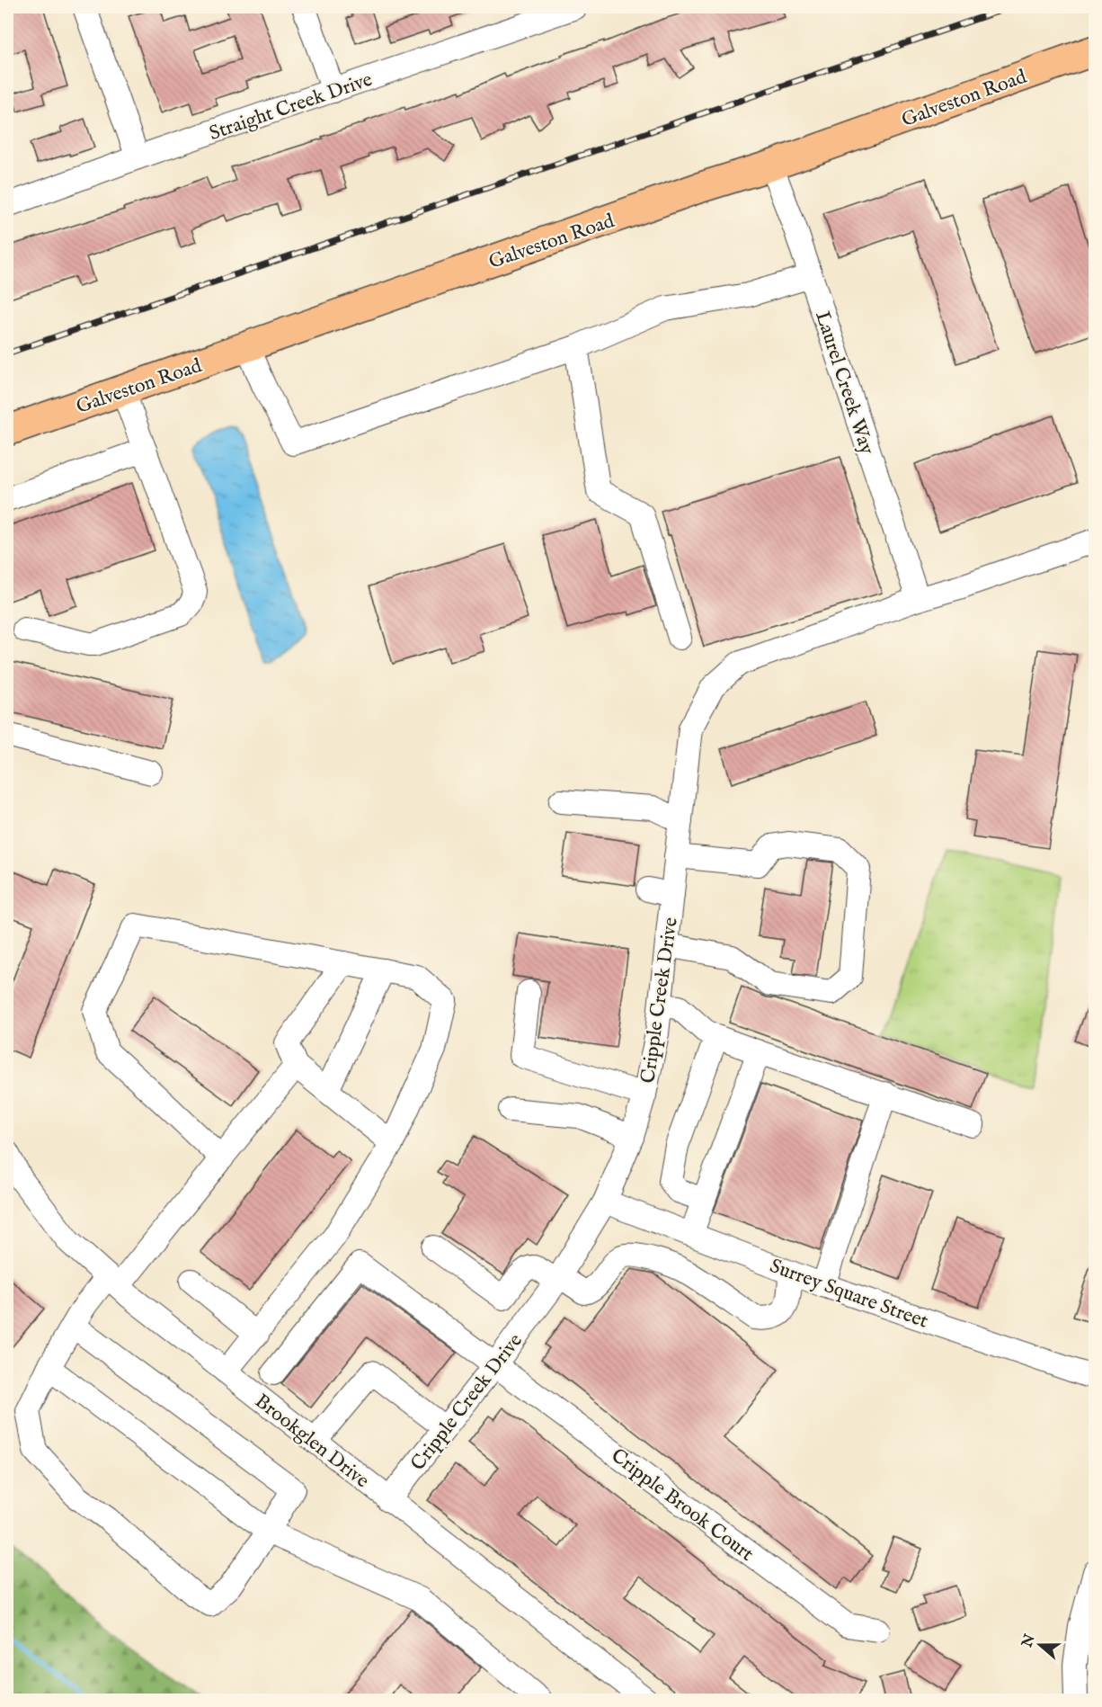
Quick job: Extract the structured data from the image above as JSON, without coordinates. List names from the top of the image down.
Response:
{
  "streets": {
    "main road": ["Galveston Road"],
    "street": [
      "Straight Creek Drive",
      "Laurel Creek Way",
      "Cripple Creek Drive",
      "Surrey Square Street",
      "Brookglen Drive",
      "Cripple Brook Court"
    ]
  },
  "crossings": [
    ["Galveston Road", "Laurel Creek Way"],
    ["Laurel Creek Way", "Cripple Creek Drive"],
    ["Cripple Creek Drive", "Surrey Square Street"],
    ["Cripple Creek Drive", "Brookglen Drive"],
    ["Cripple Creek Drive", "Cripple Brook Court"]
  ],
  "north": "left"
}
